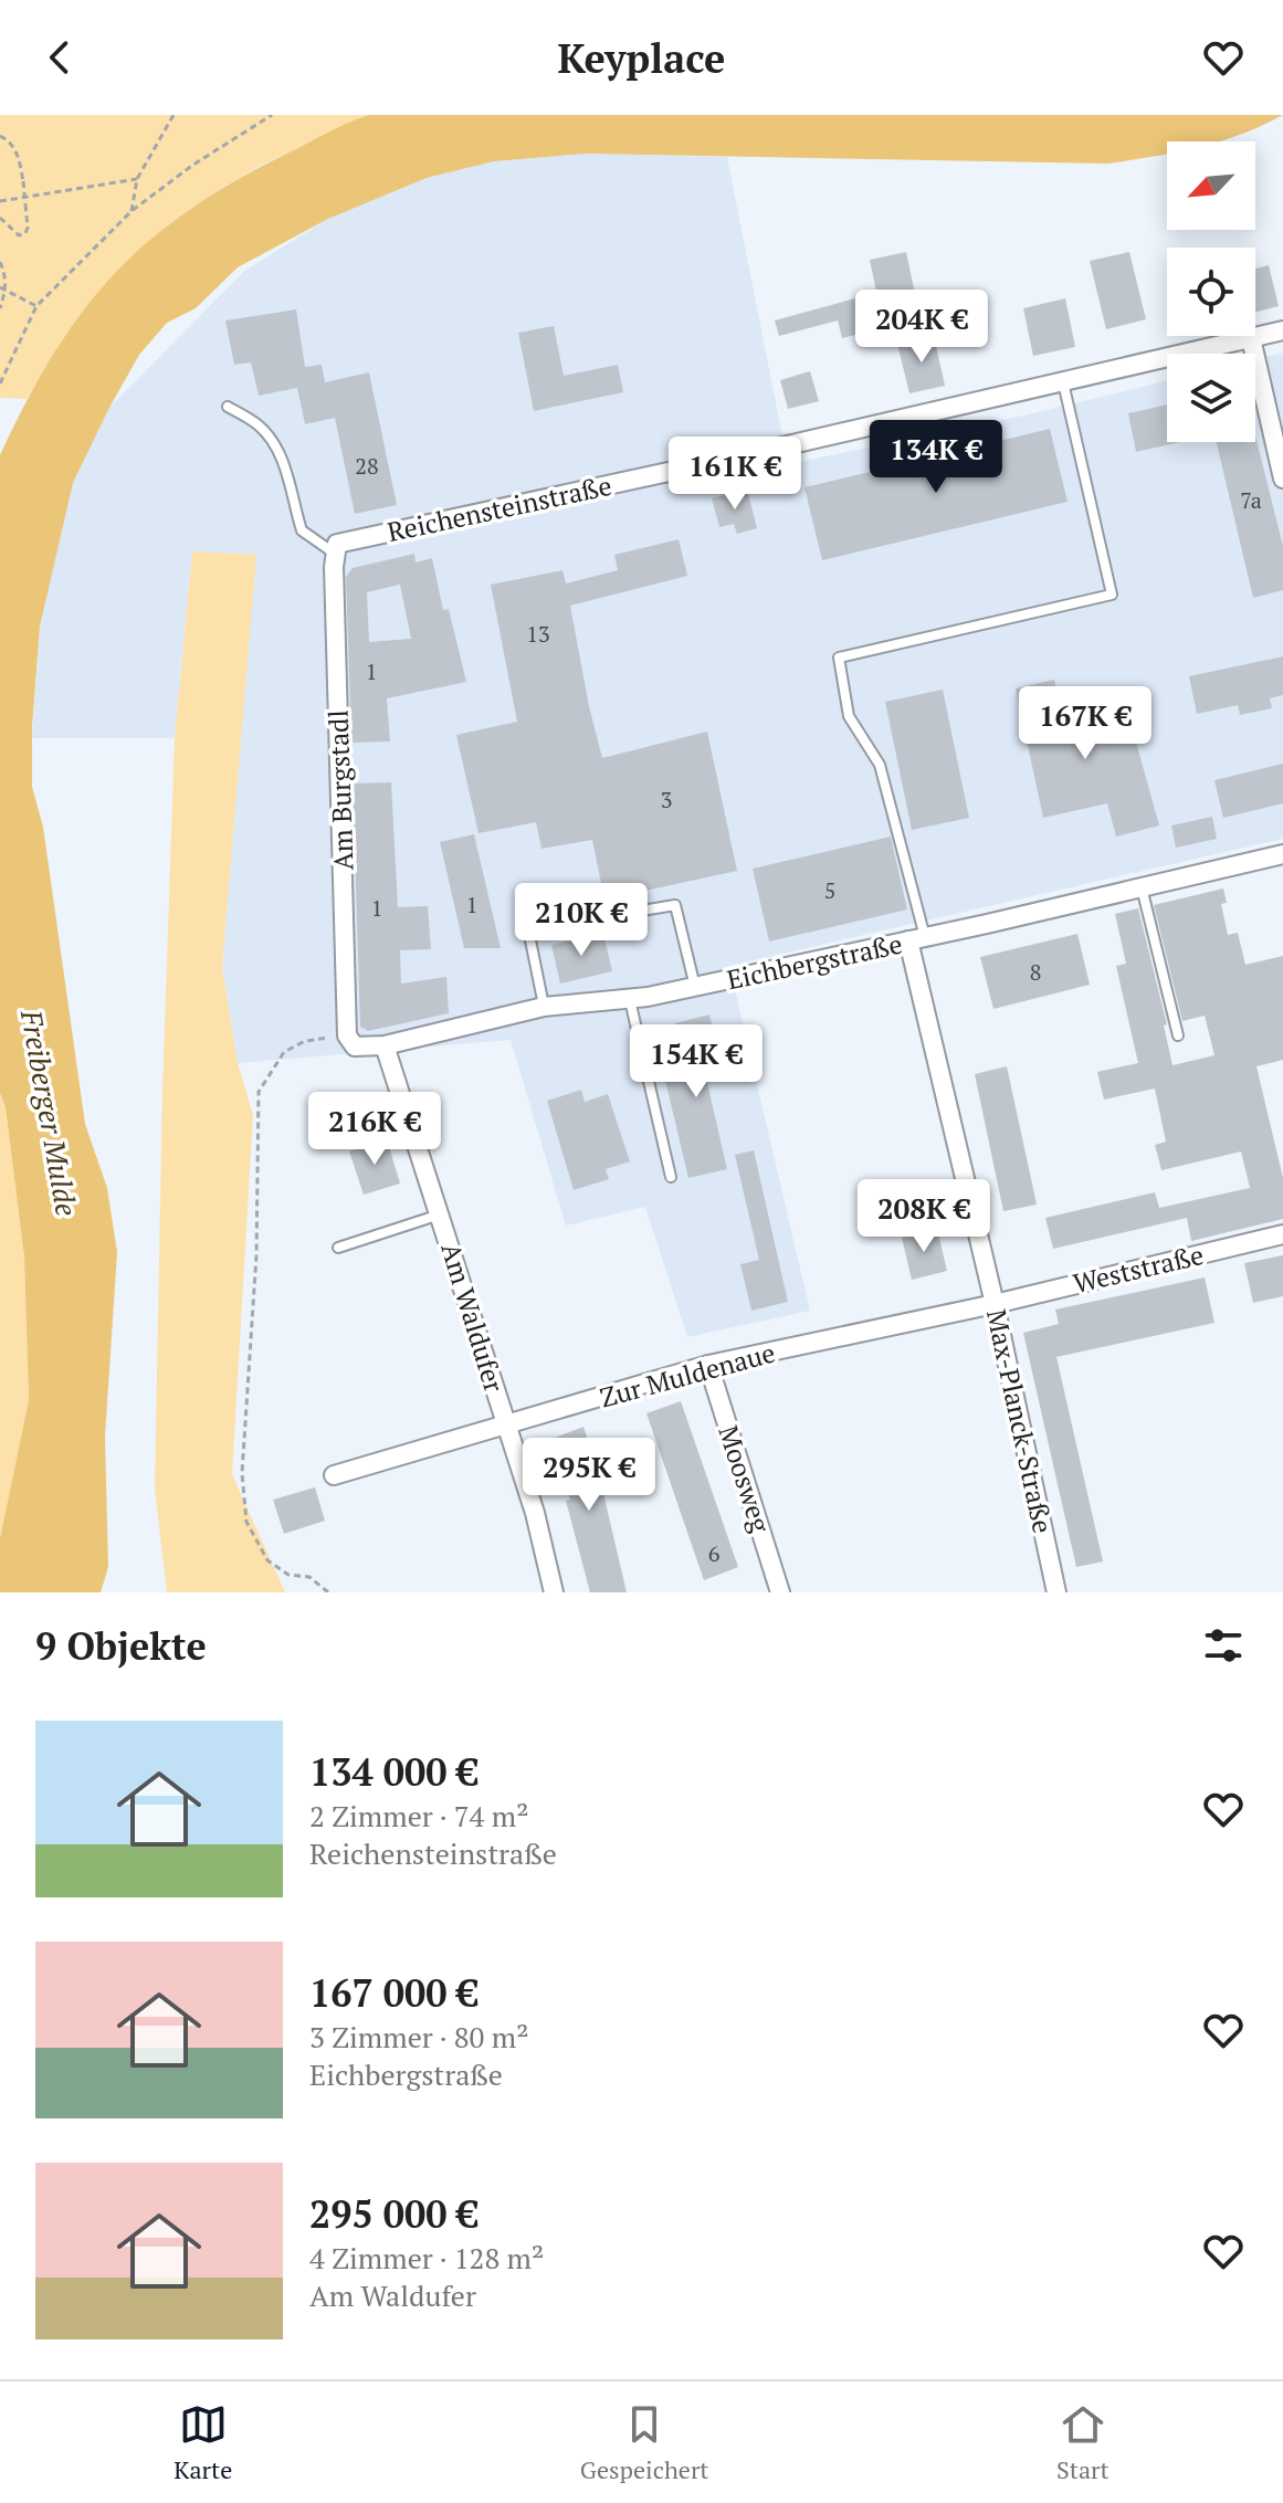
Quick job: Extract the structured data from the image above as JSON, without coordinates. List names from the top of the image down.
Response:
{
  "streets": {
    "street": [
      "Reichensteinstraße",
      "Am Burgstadl",
      "Eichbergstraße",
      "Weststraße",
      "Am Waldufer",
      "Zur Muldenaue",
      "Max-Planck-Straße",
      "Moosweg"
    ]
  },
  "crossings": [
    ["Reichensteinstraße", "Am Burgstadl"],
    ["Am Burgstadl", "Eichbergstraße"],
    ["Eichbergstraße", "Am Waldufer"],
    ["Eichbergstraße", "Max-Planck-Straße"],
    ["Weststraße", "Zur Muldenaue"],
    ["Weststraße", "Max-Planck-Straße"],
    ["Am Waldufer", "Zur Muldenaue"],
    ["Zur Muldenaue", "Max-Planck-Straße"],
    ["Zur Muldenaue", "Moosweg"]
  ],
  "water": ["Freiberger Mulde"],
  "house_numbers": [
    "28",
    "7a",
    "13",
    "1",
    "3",
    "5",
    "1",
    "1",
    "8",
    "6"
  ],
  "north": "bottom left",
  "page": {
    "header": "Keyplace",
    "price": [
      "204K €",
      "134K €",
      "161K €",
      "167K €",
      "210K €",
      "154K €",
      "216K €",
      "208K €",
      "295K €"
    ],
    "heading": "9 Objekte",
    "list": [
      {
        "name": "134 000 €",
        "note": "2 Zimmer · 74 m² · Reichensteinstraße"
      },
      {
        "name": "167 000 €",
        "note": "3 Zimmer · 80 m² · Eichbergstraße"
      },
      {
        "name": "295 000 €",
        "note": "4 Zimmer · 128 m² · Am Waldufer"
      }
    ],
    "tabs": ["Karte", "Gespeichert", "Start"]
  }
}
